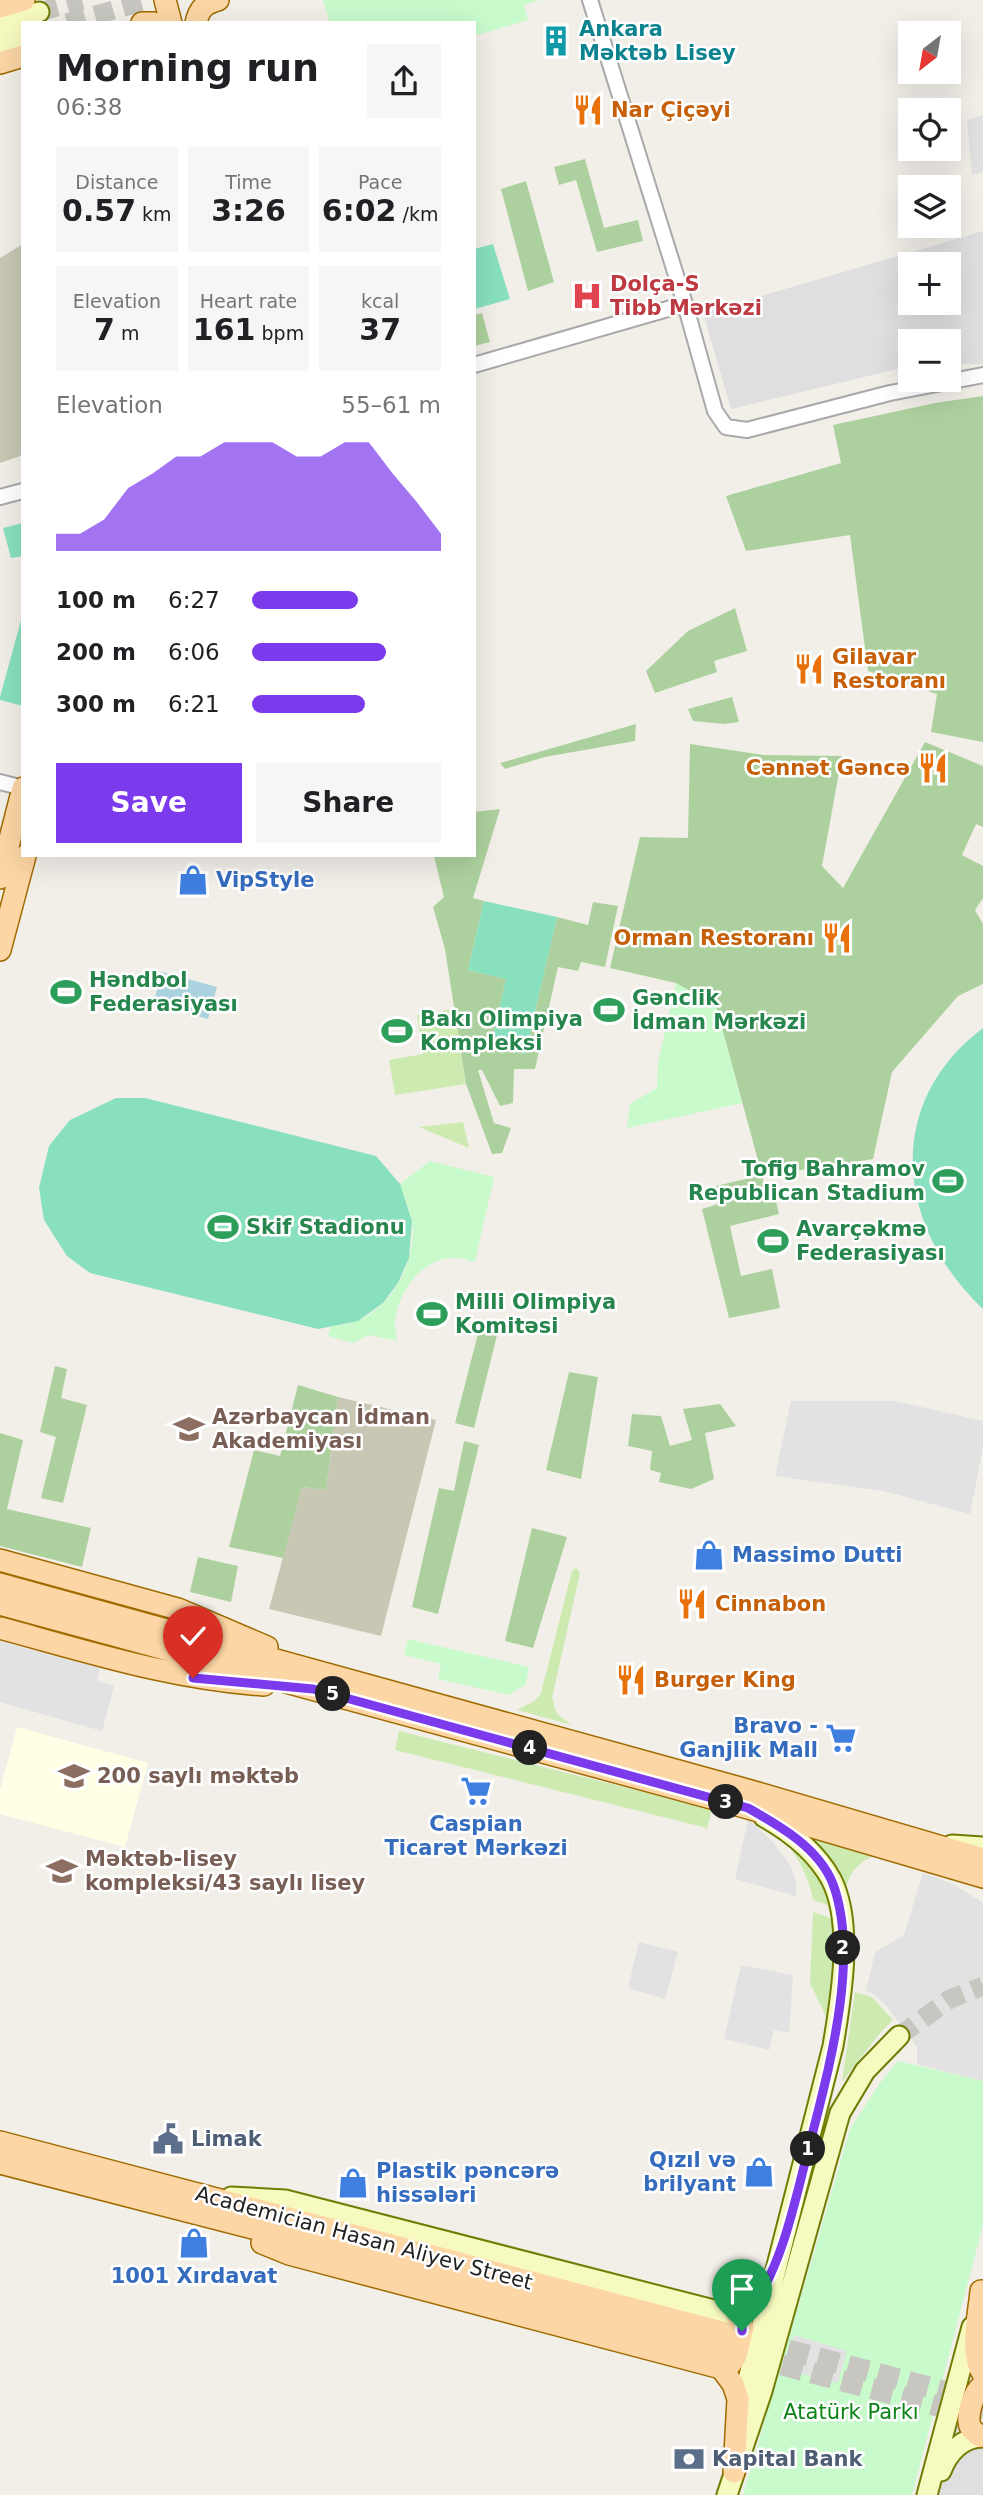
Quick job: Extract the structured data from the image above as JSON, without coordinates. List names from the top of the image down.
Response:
{
  "streets": {
    "main road": ["Academician Hasan Aliyev Street"]
  },
  "parks": ["Atatürk Parkı"],
  "places": {
    "building": ["Ankara Məktəb Lisey"],
    "restaurant": [
      "Nar Çiçəyi",
      "Gilavar Restoranı",
      "Cənnət Gəncə",
      "Orman Restoranı",
      "Cinnabon",
      "Burger King"
    ],
    "hospital": ["Dolça-S Tibb Mərkəzi"],
    "shop": [
      "VipStyle",
      "Massimo Dutti",
      "Qızıl və brilyant",
      "Plastik pəncərə hissələri",
      "1001 Xırdavat"
    ],
    "sports": [
      "Həndbol Federasiyası",
      "Gənclik İdman Mərkəzi",
      "Bakı Olimpiya Kompleksi",
      "Tofig Bahramov Republican Stadium",
      "Skif Stadionu",
      "Avarçəkmə Federasiyası",
      "Milli Olimpiya Komitəsi"
    ],
    "school or university": ["Azərbaycan İdman Akademiyası", "200 saylı məktəb", "Məktəb-lisey kompleksi/43 saylı lisey"],
    "supermarket": ["Bravo - Ganjlik Mall", "Caspian Ticarət Mərkəzi"],
    "public building": ["Limak"],
    "bank": ["Kapital Bank"]
  },
  "north": "bottom left",
  "page": {
    "map_buttons": ["+", "−"],
    "heading": ["Morning run", "06:38"],
    "stats": [
      ["Distance", "0.57 km"],
      ["Time", "3:26"],
      ["Pace", "6:02 /km"],
      ["Elevation", "7 m"],
      ["Heart rate", "161 bpm"],
      ["kcal", "37"]
    ],
    "chart": ["Elevation", "55–61 m"],
    "list": [
      {
        "name": "100 m",
        "note": "6:27"
      },
      {
        "name": "200 m",
        "note": "6:06"
      },
      {
        "name": "300 m",
        "note": "6:21"
      }
    ],
    "buttons": ["Save", "Share"],
    "pins": [
      "5",
      "4",
      "3",
      "2",
      "1"
    ]
  }
}
